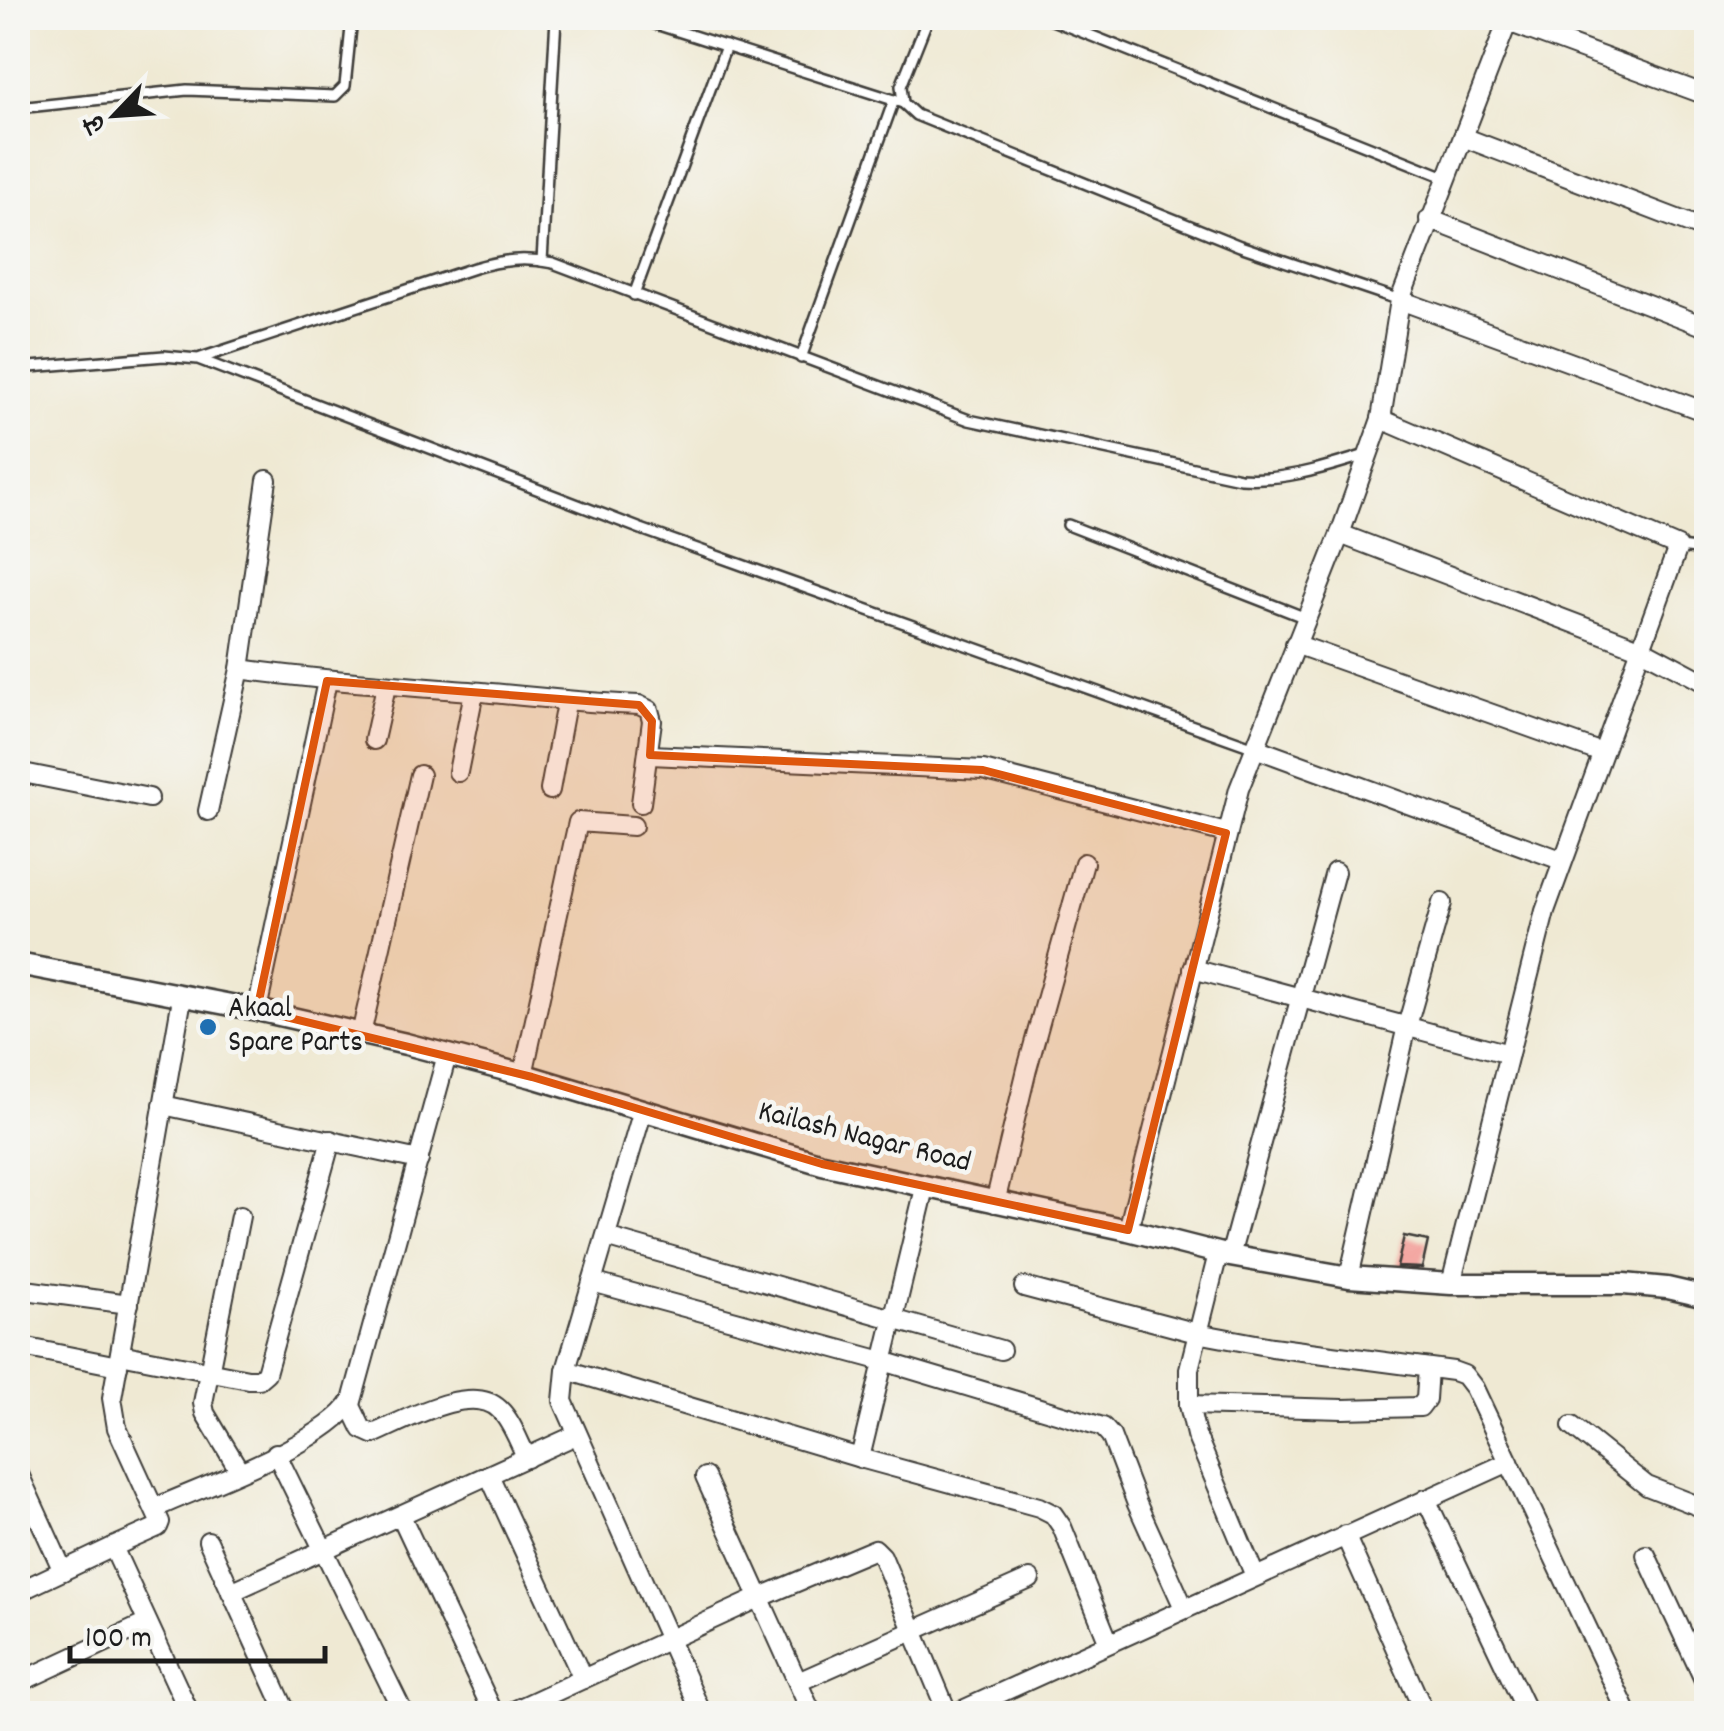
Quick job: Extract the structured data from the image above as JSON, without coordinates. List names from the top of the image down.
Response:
{
  "streets": {
    "street": ["Kailash Nagar Road"]
  },
  "places": ["Akaal Spare Parts"],
  "scale_bar": "100 m",
  "north": "bottom left"
}
